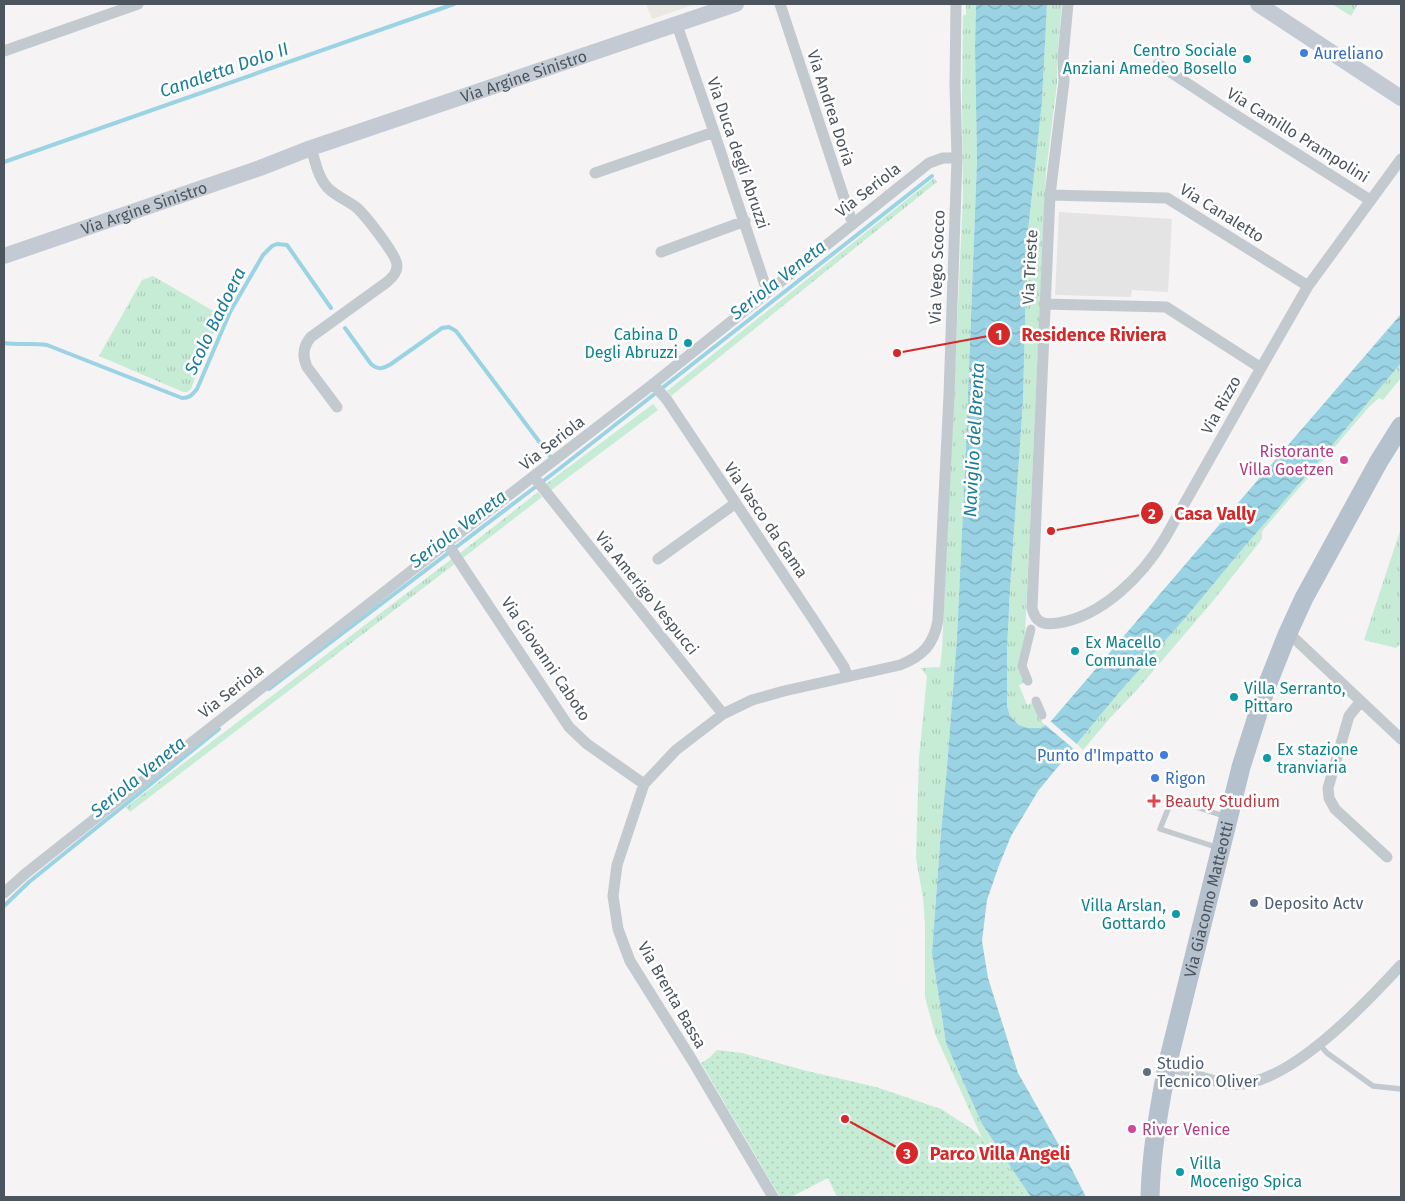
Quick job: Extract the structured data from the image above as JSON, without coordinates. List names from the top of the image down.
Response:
{
  "streets": {
    "main road": ["Via Argine Sinistro", "Via Giacomo Matteotti"],
    "street": [
      "Via Andrea Doria",
      "Via Camillo Prampolini",
      "Via Duca degli Abruzzi",
      "Via Seriola",
      "Via Canaletto",
      "Via Vego Scocco",
      "Via Trieste",
      "Via Rizzo",
      "Via Vasco da Gama",
      "Via Amerigo Vespucci",
      "Via Giovanni Caboto",
      "Via Brenta Bassa"
    ]
  },
  "crossings": [
    ["Via Argine Sinistro", "Via Duca degli Abruzzi"],
    ["Via Andrea Doria", "Via Seriola"],
    ["Via Camillo Prampolini", "Via Rizzo"],
    ["Via Duca degli Abruzzi", "Via Seriola"],
    ["Via Seriola", "Via Vego Scocco"],
    ["Via Seriola", "Via Vasco da Gama"],
    ["Via Seriola", "Via Amerigo Vespucci"],
    ["Via Seriola", "Via Giovanni Caboto"],
    ["Via Canaletto", "Via Trieste"],
    ["Via Canaletto", "Via Rizzo"],
    ["Via Vego Scocco", "Via Brenta Bassa"],
    ["Via Trieste", "Via Rizzo"],
    ["Via Vasco da Gama", "Via Brenta Bassa"],
    ["Via Amerigo Vespucci", "Via Brenta Bassa"],
    ["Via Giovanni Caboto", "Via Brenta Bassa"]
  ],
  "water": [
    "Canaletta Dolo II",
    "Seriola Veneta",
    "Scolo Badoera",
    "Naviglio del Brenta"
  ],
  "places": {
    "other": [
      "Aureliano",
      "Centro Sociale Anziani Amedeo Bosello",
      "Cabina D Degli Abruzzi",
      "Residence Riviera",
      "Ristorante Villa Goetzen",
      "Casa Vally",
      "Ex Macello Comunale",
      "Villa Serranto, Pittaro",
      "Punto d'Impatto",
      "Ex stazione tranviaria",
      "Rigon",
      "Deposito Actv",
      "Villa Arslan, Gottardo",
      "Studio Tecnico Oliver",
      "Parco Villa Angeli",
      "River Venice",
      "Villa Mocenigo Spica"
    ],
    "health": ["Beauty Studium"]
  }
}
